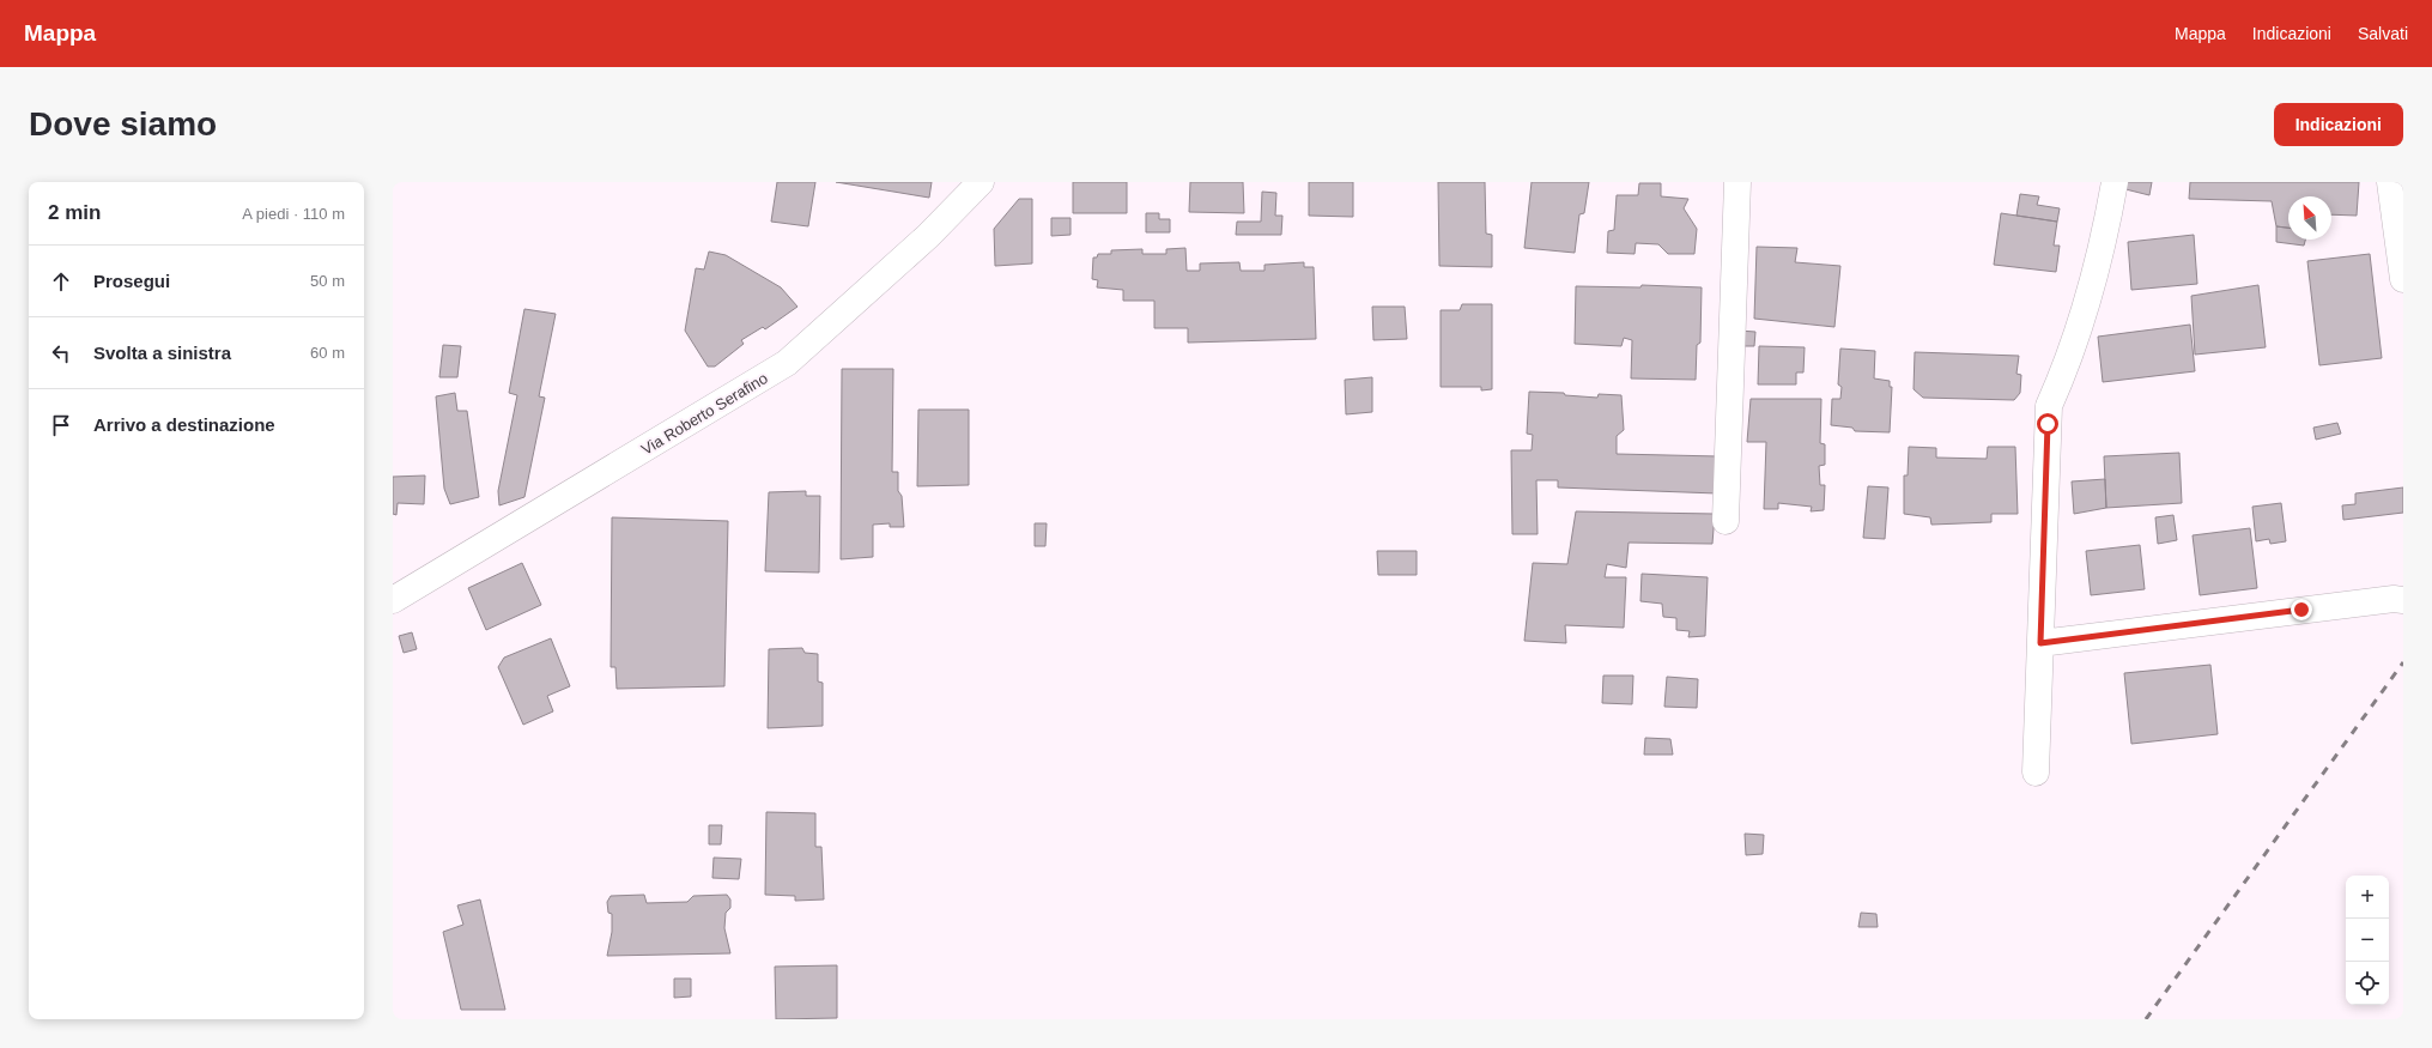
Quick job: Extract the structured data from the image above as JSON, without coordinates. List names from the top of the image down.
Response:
{
  "streets": {
    "street": ["Via Roberto Serafino"]
  },
  "north": "top left",
  "page": {
    "header": "Mappa",
    "nav": ["Mappa", "Indicazioni", "Salvati"],
    "buttons": "Indicazioni",
    "title": "Dove siamo",
    "heading": ["2 min", "A piedi · 110 m"],
    "list": [
      ["Prosegui", "50 m"],
      ["Svolta a sinistra", "60 m"],
      "Arrivo a destinazione"
    ],
    "map_buttons": ["+", "−"]
  }
}
